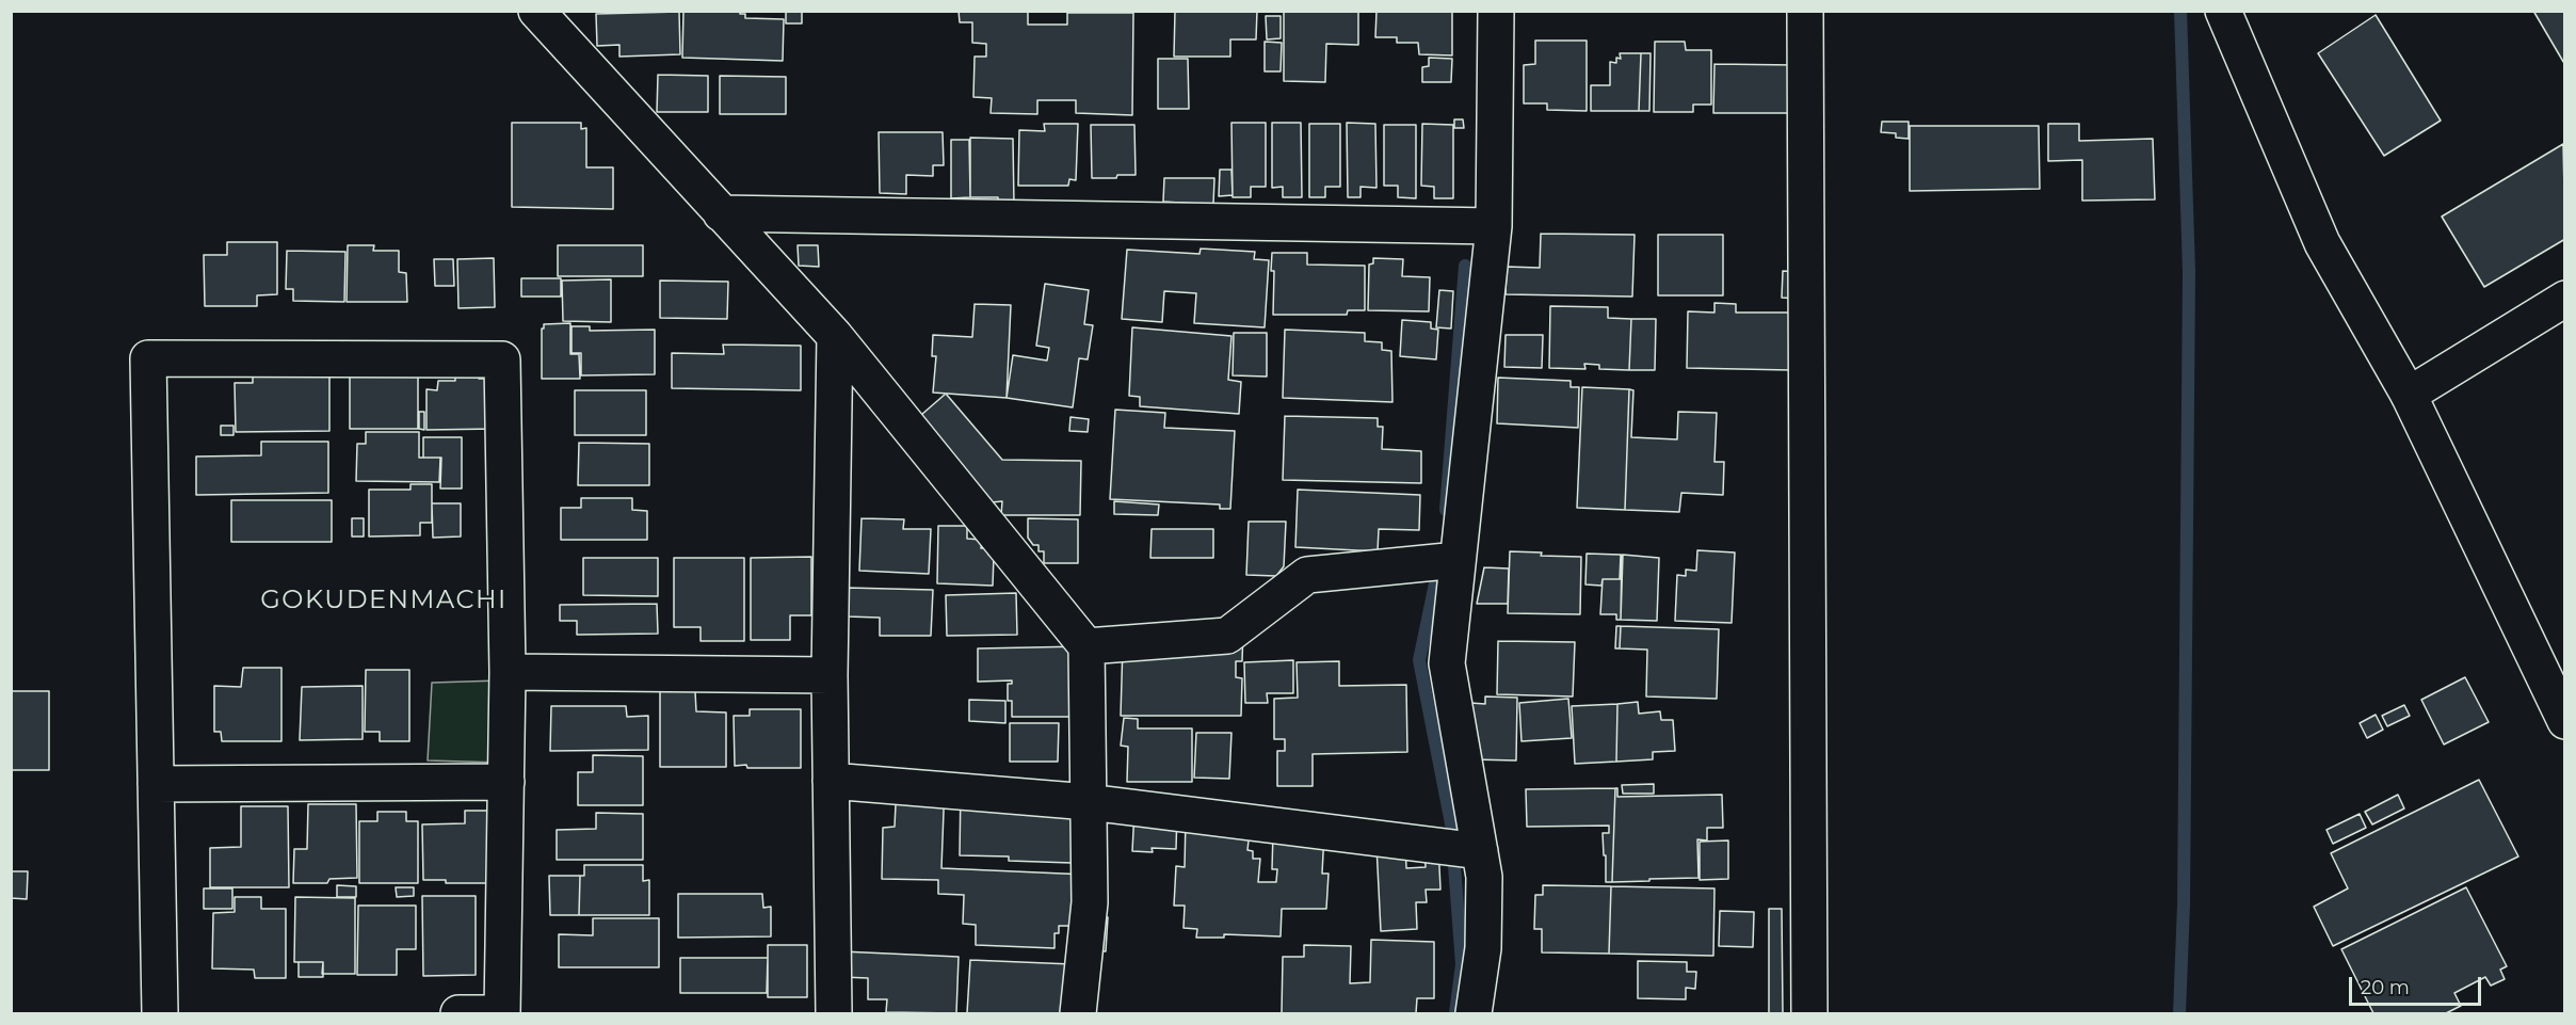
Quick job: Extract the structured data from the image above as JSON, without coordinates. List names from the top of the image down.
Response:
{
  "districts": ["GOKUDENMACHI"],
  "scale_bar": "20 m"
}
